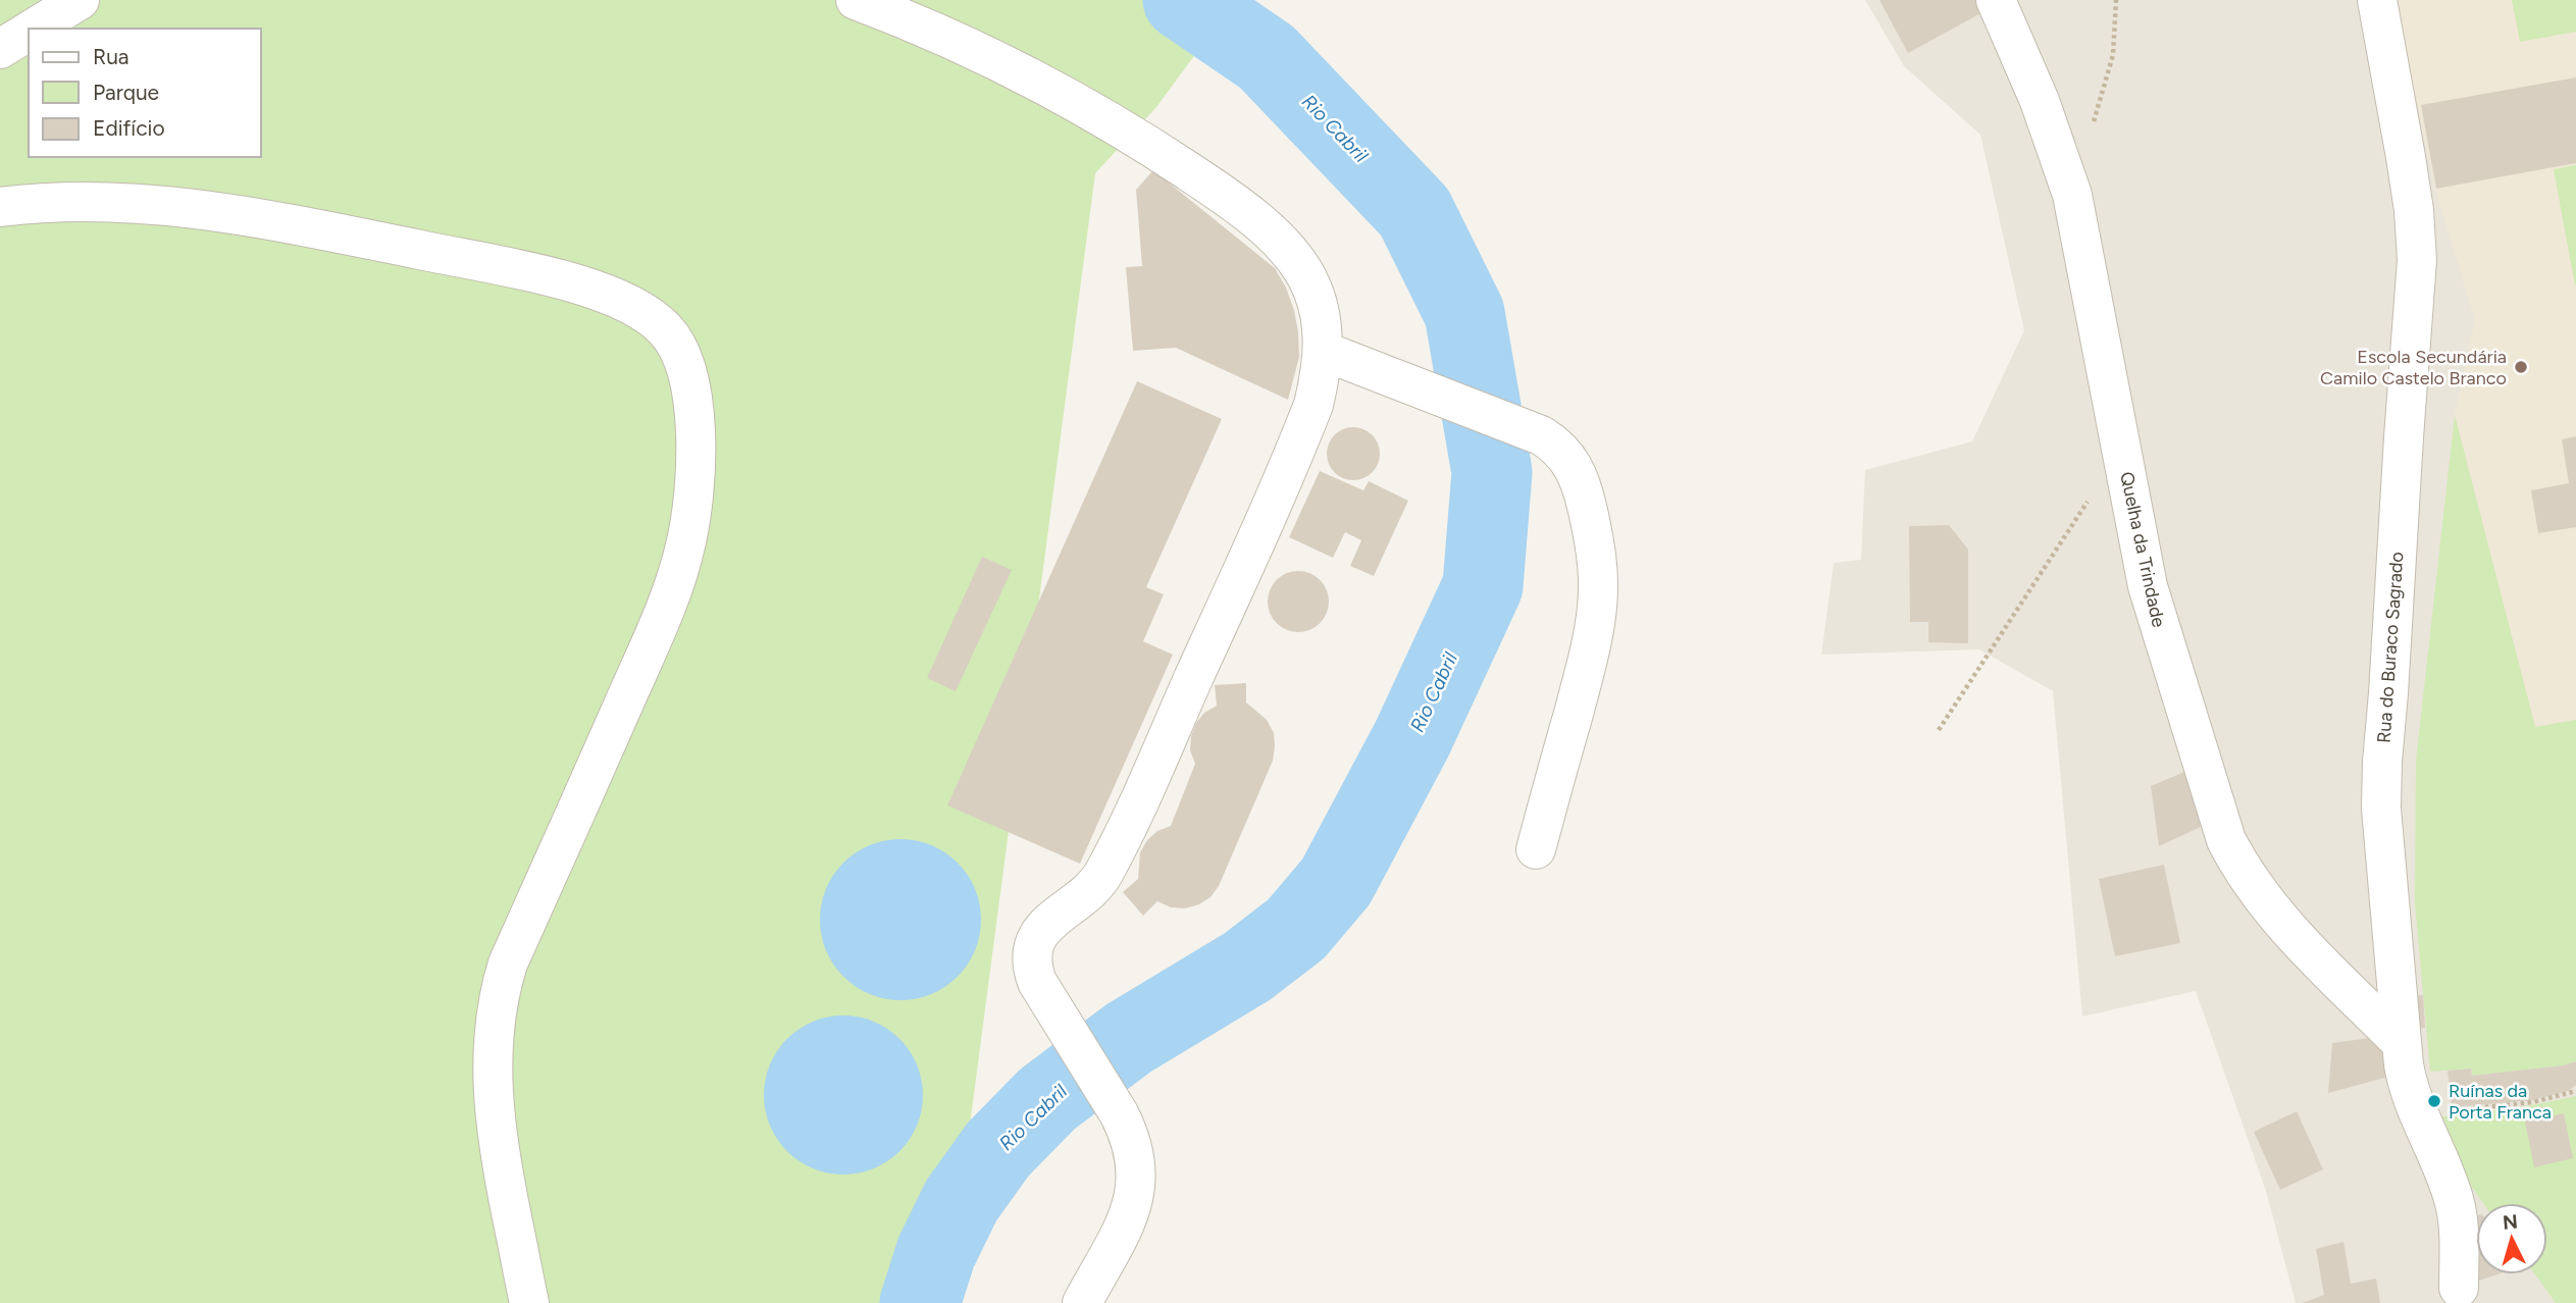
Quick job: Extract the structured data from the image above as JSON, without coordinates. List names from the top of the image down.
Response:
{
  "streets": {
    "street": ["Quelha da Trindade", "Rua do Buraco Sagrado"]
  },
  "crossings": [
    ["Quelha da Trindade", "Rua do Buraco Sagrado"]
  ],
  "water": ["Rio Cabril"],
  "places": ["Escola Secundária Camilo Castelo Branco", "Ruínas da Porta Franca"],
  "legend": ["Rua", "Parque", "Edifício"],
  "north": "top"
}
